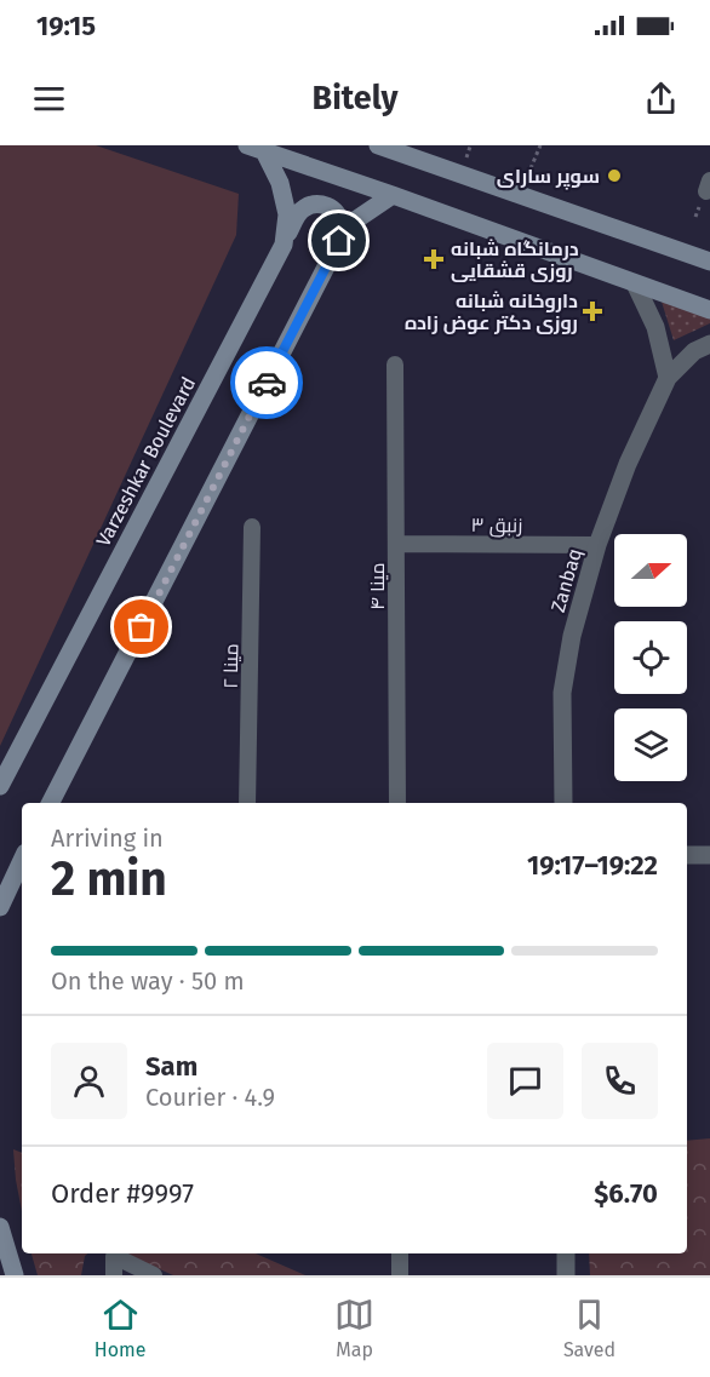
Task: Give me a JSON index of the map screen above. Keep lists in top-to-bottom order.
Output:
{
  "streets": {
    "main road": ["Varzeshkar Boulevard"],
    "street": [
      "زنبق ۳",
      "Zanbaq",
      "مینا ۴",
      "مینا ۲"
    ]
  },
  "crossings": [
    ["زنبق ۳", "Zanbaq"],
    ["زنبق ۳", "مینا ۴"]
  ],
  "places": {
    "other": ["سوپر سارای"],
    "health": ["درمانگاه شبانه روزی قشقایی", "داروخانه شبانه روزی دکتر عوض زاده"]
  },
  "north": "right",
  "page": {
    "status": "19:15",
    "header": "Bitely",
    "heading": ["2 min", "Arriving in", "19:17–19:22"],
    "panel": [
      "Sam",
      "Courier · 4.9",
      "Order #9997",
      "$6.70"
    ],
    "bar": "On the way · 50 m",
    "tabs": ["Home", "Map", "Saved"]
  }
}
